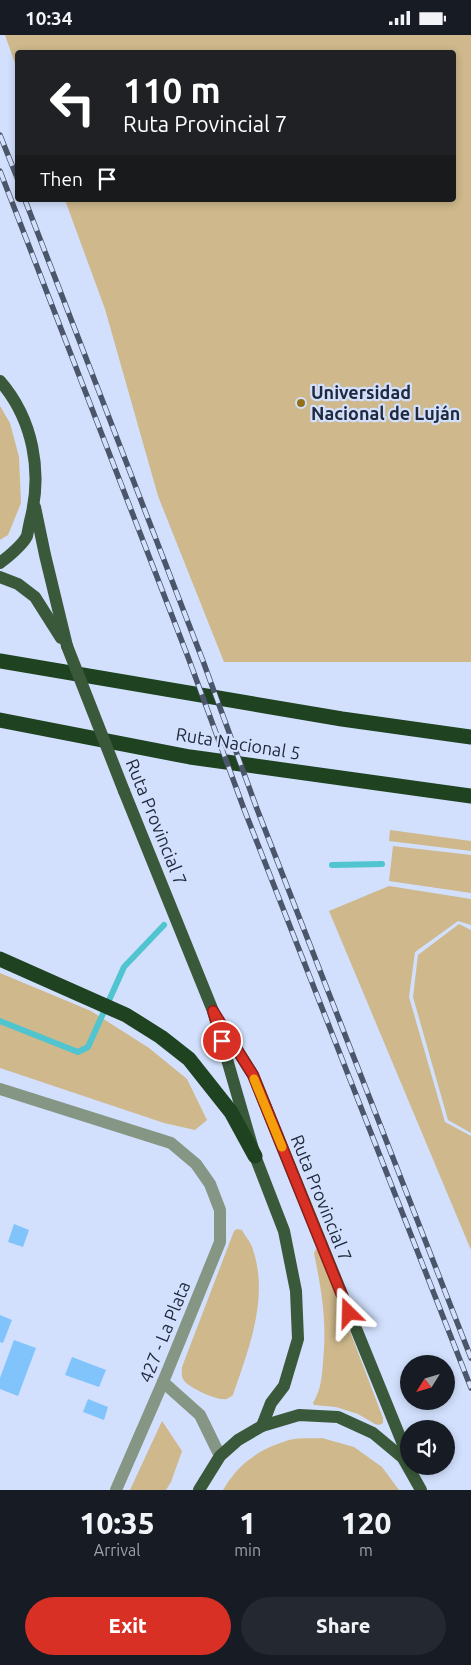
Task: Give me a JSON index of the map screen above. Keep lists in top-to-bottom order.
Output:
{
  "streets": {
    "highway": ["Ruta Nacional 5"],
    "main road": ["Ruta Provincial 7"],
    "street": ["427 - La Plata"]
  },
  "places": ["Universidad Nacional de Luján"],
  "north": "bottom left",
  "page": {
    "status": "10:34",
    "turn": ["110 m", "Ruta Provincial 7"],
    "then": "Then",
    "eta": [
      "10:35",
      "Arrival",
      "1",
      "min",
      "120",
      "m"
    ],
    "buttons": ["Exit", "Share"]
  }
}
